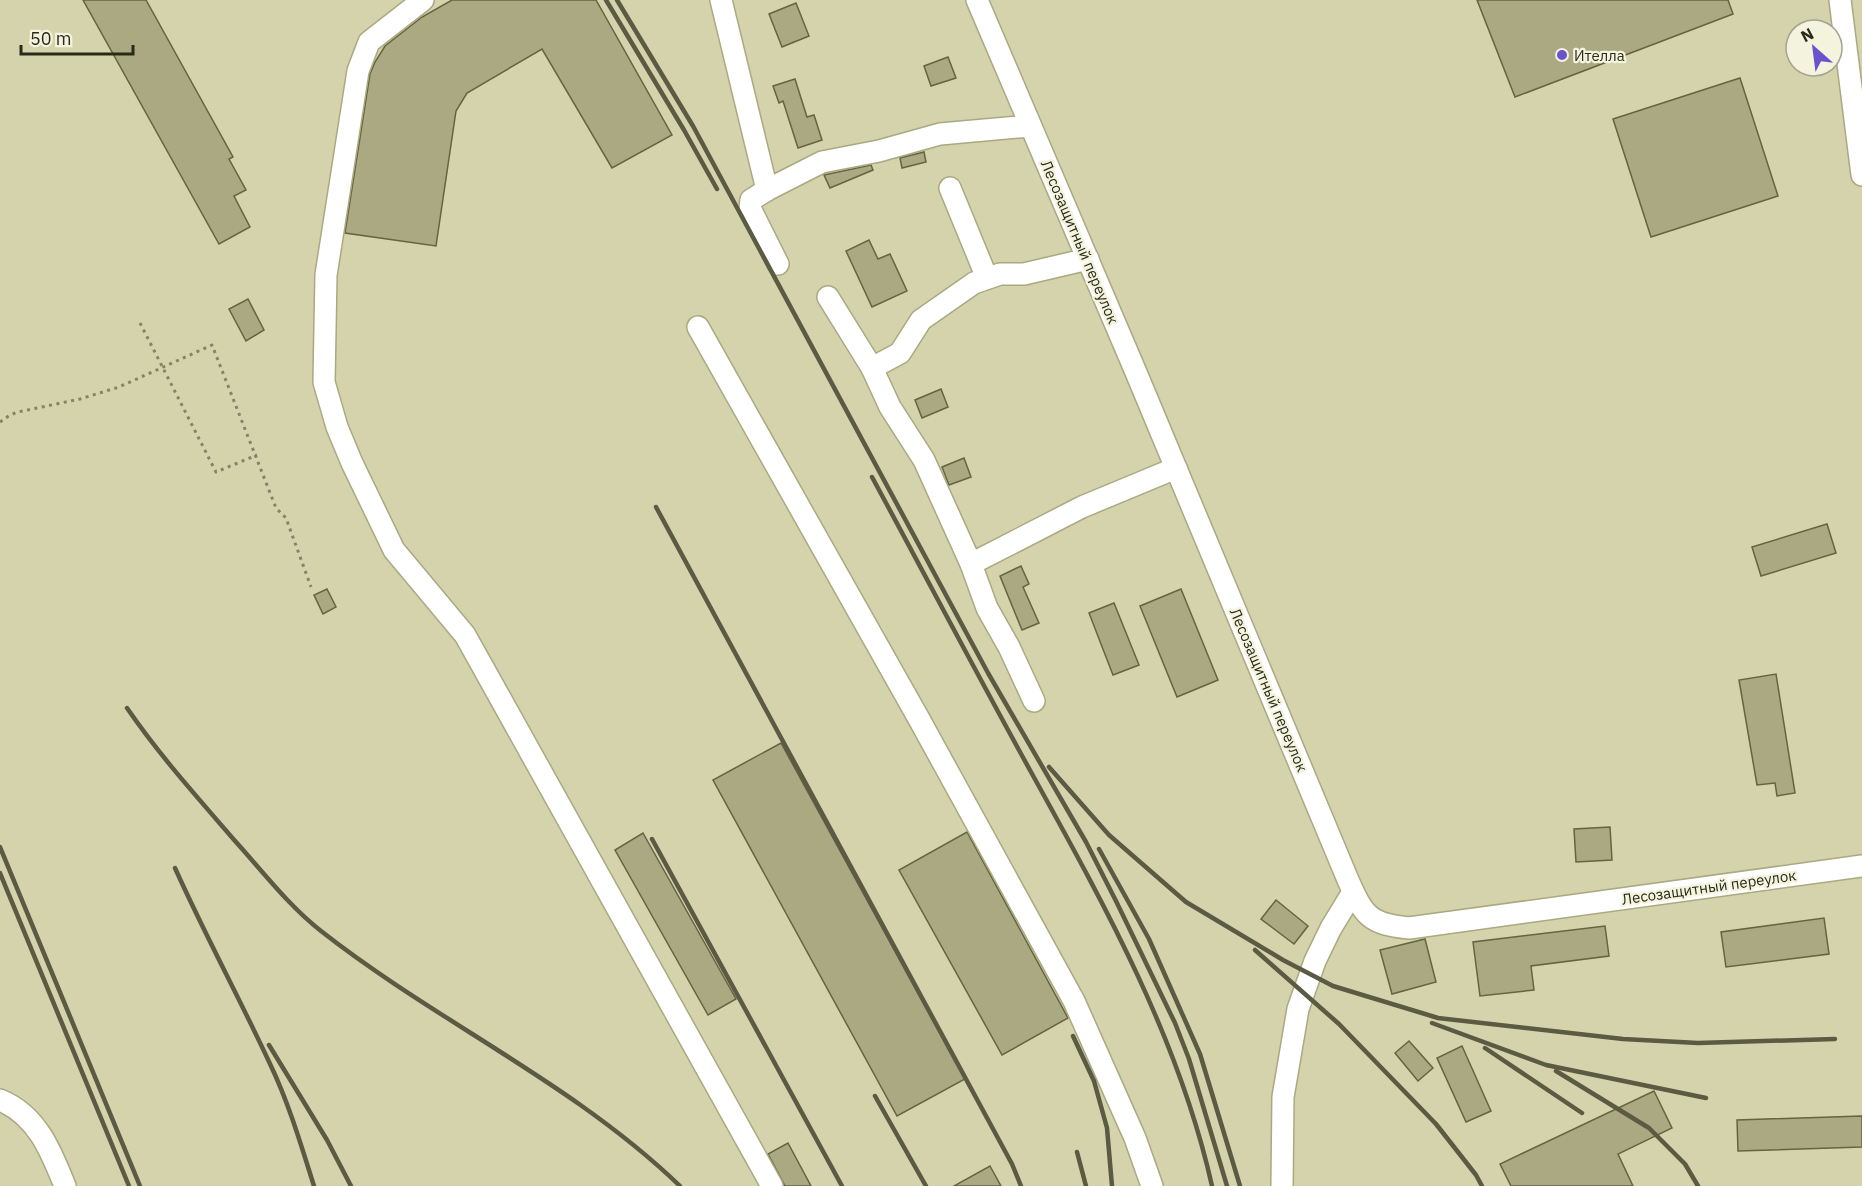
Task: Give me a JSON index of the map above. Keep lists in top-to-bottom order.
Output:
{
  "streets": {
    "street": ["Лесозащитный переулок"]
  },
  "places": ["Ителла"],
  "scale_bar": "50 m",
  "north": "top left"
}
